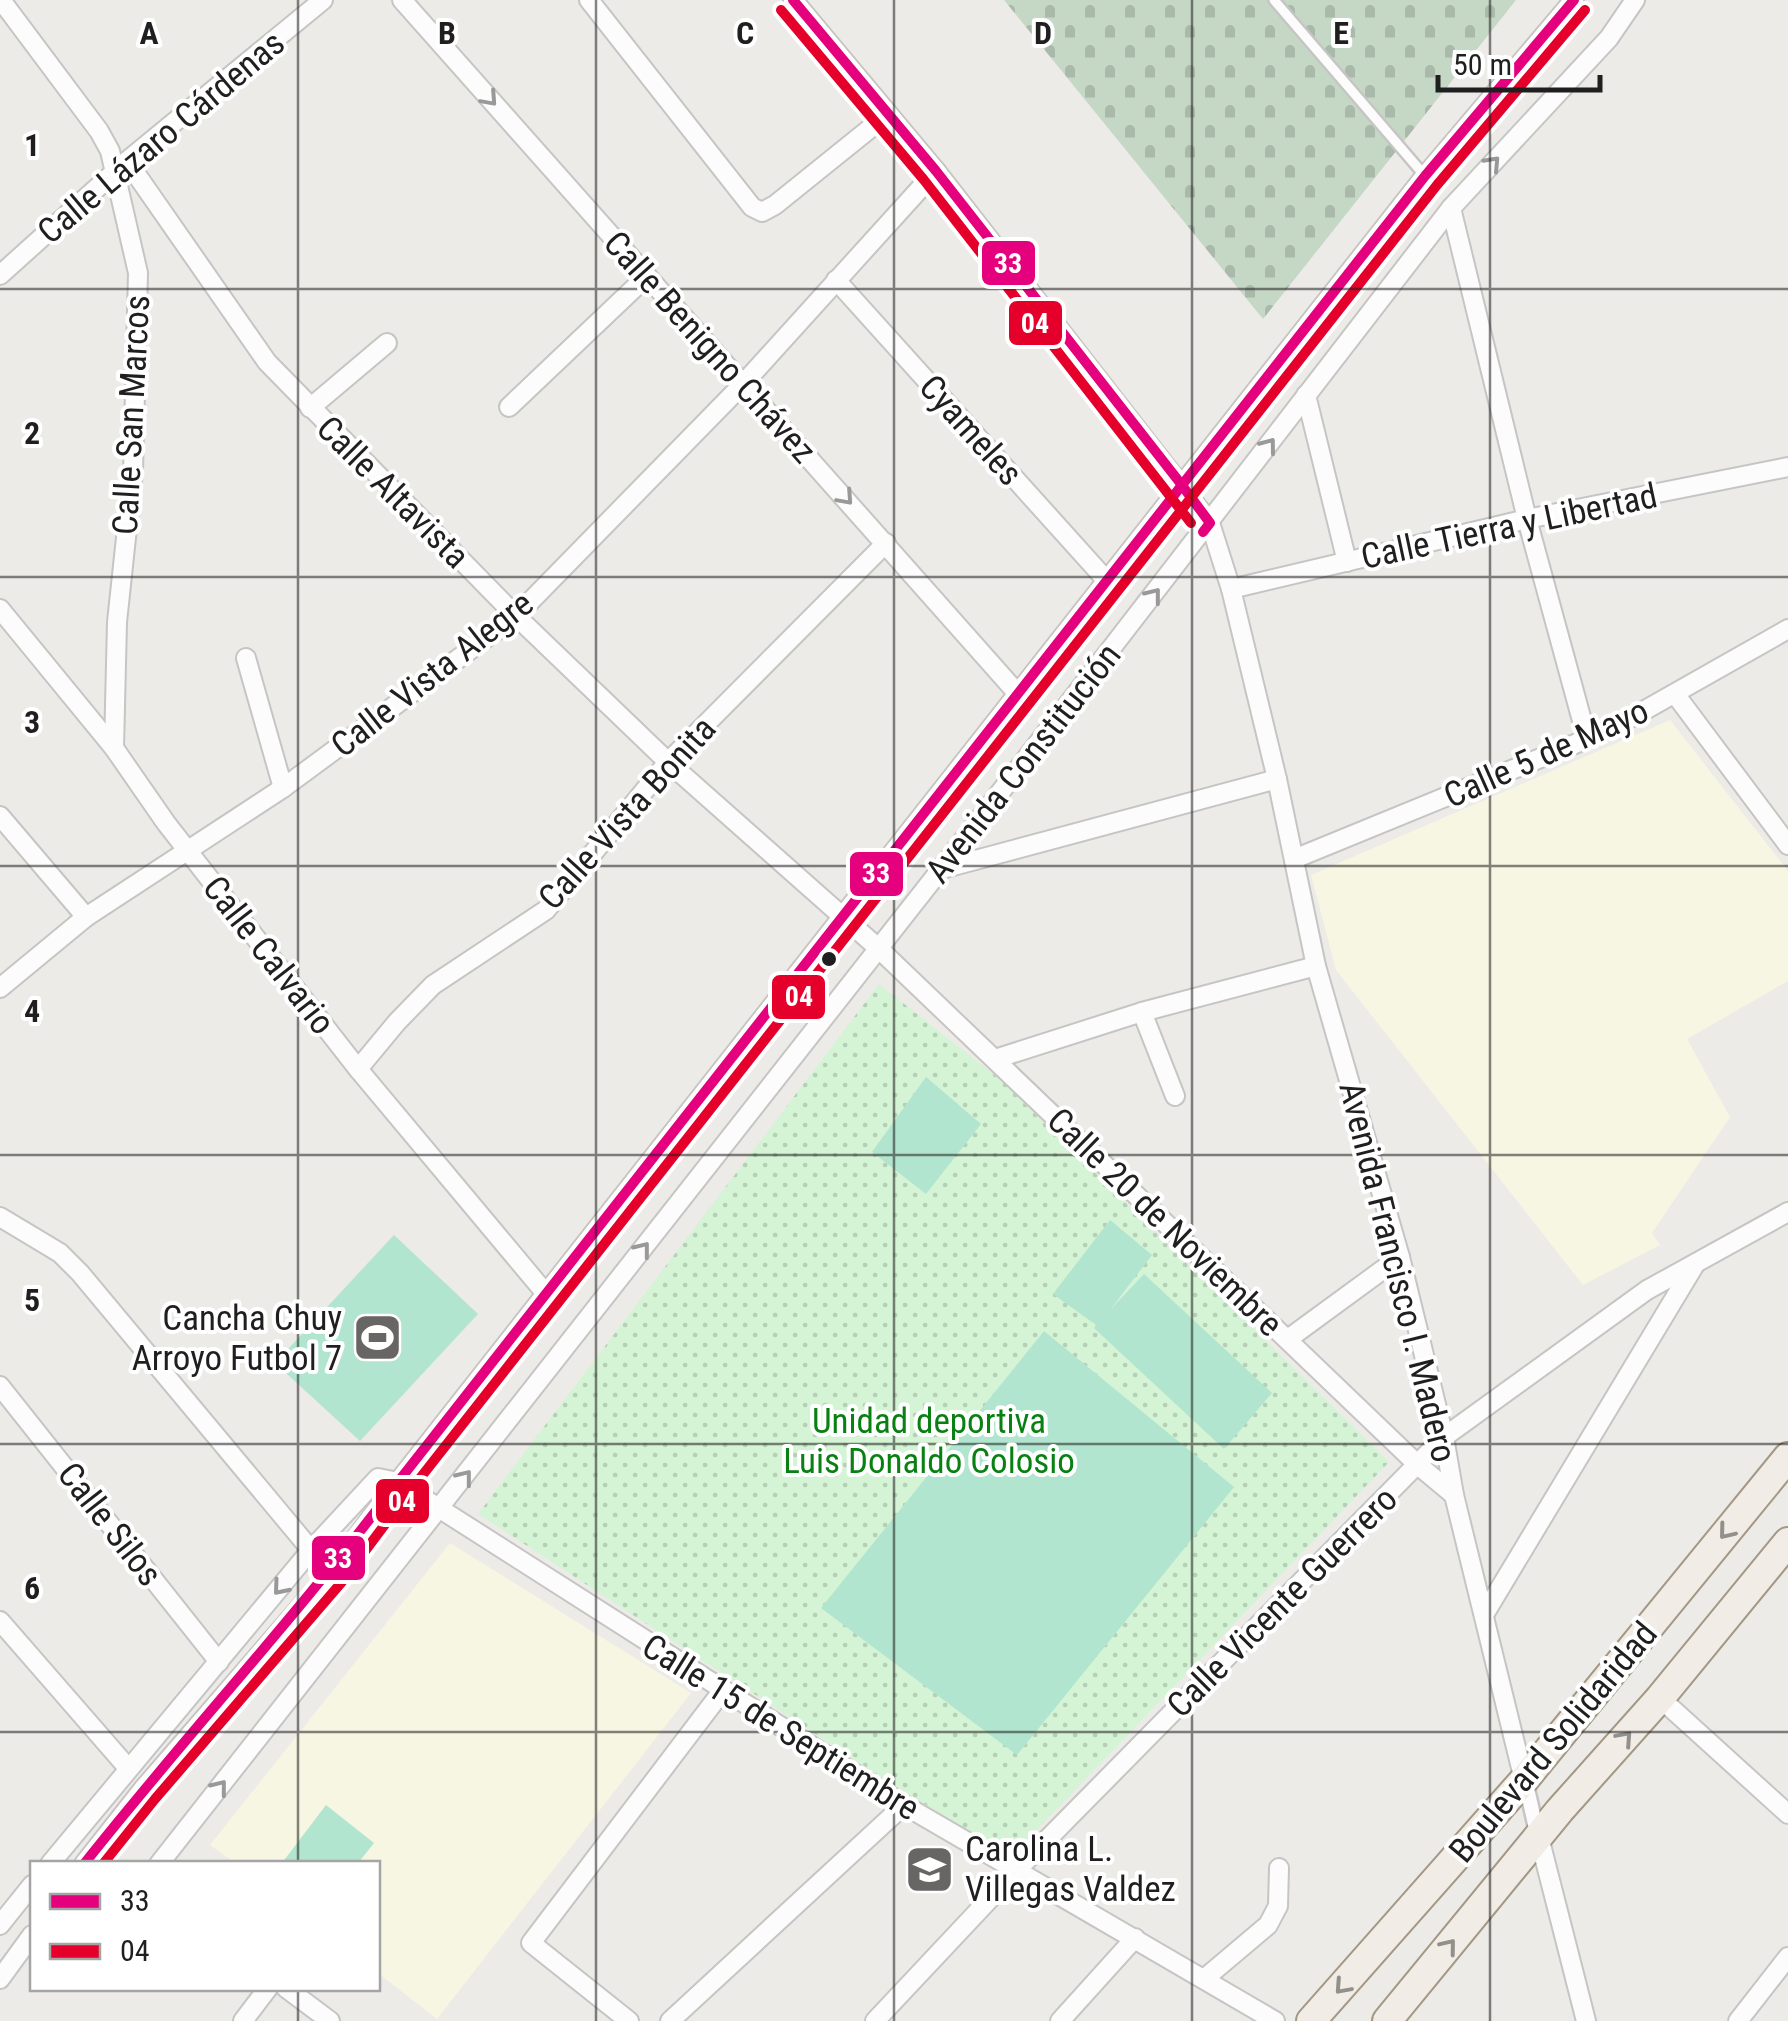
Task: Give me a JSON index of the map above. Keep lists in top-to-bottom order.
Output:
{
  "streets": {
    "main road": ["Boulevard Solidaridad"],
    "street": [
      "Calle Lázaro Cárdenas",
      "Calle Benigno Chávez",
      "Calle San Marcos",
      "Cyameles",
      "Calle Altavista",
      "Calle Tierra y Libertad",
      "Calle Vista Alegre",
      "Calle 5 de Mayo",
      "Avenida Constitución",
      "Calle Vista Bonita",
      "Calle Calvario",
      "Calle 20 de Noviembre",
      "Avenida Francisco I. Madero",
      "Calle Silos",
      "Calle Vicente Guerrero",
      "Calle 15 de Septiembre"
    ]
  },
  "crossings": [
    ["Calle Lázaro Cárdenas", "Calle San Marcos"],
    ["Calle Lázaro Cárdenas", "Calle Altavista"],
    ["Calle Benigno Chávez", "Calle Vista Alegre"],
    ["Calle Benigno Chávez", "Avenida Constitución"],
    ["Calle Benigno Chávez", "Calle Vista Bonita"],
    ["Calle San Marcos", "Calle Altavista"],
    ["Calle San Marcos", "Calle Calvario"],
    ["Cyameles", "Calle Vista Alegre"],
    ["Cyameles", "Avenida Constitución"],
    ["Calle Altavista", "Calle Vista Alegre"],
    ["Calle Altavista", "Avenida Constitución"],
    ["Calle Altavista", "Calle Vista Bonita"],
    ["Calle Altavista", "Calle 20 de Noviembre"],
    ["Calle Tierra y Libertad", "Avenida Francisco I. Madero"],
    ["Calle Vista Alegre", "Calle Calvario"],
    ["Calle Vista Alegre", "Avenida Francisco I. Madero"],
    ["Calle 5 de Mayo", "Avenida Francisco I. Madero"],
    ["Avenida Constitución", "Calle Calvario"],
    ["Avenida Constitución", "Calle 20 de Noviembre"],
    ["Avenida Constitución", "Avenida Francisco I. Madero"],
    ["Avenida Constitución", "Calle 15 de Septiembre"],
    ["Calle Vista Bonita", "Calle Calvario"],
    ["Calle 20 de Noviembre", "Avenida Francisco I. Madero"],
    ["Calle 20 de Noviembre", "Calle Vicente Guerrero"],
    ["Avenida Francisco I. Madero", "Calle Vicente Guerrero"],
    ["Avenida Francisco I. Madero", "Boulevard Solidaridad"],
    ["Calle Vicente Guerrero", "Calle 15 de Septiembre"]
  ],
  "one_way": ["Calle Benigno Chávez"],
  "parks": ["Unidad deportiva Luis Donaldo Colosio"],
  "places": {
    "sports": ["Cancha Chuy Arroyo Futbol 7"],
    "school or university": ["Carolina L. Villegas Valdez"]
  },
  "lines": ["transit line 33", "transit line 04"],
  "legend": ["33", "04"],
  "scale_bar": "50 m",
  "grid": {
    "columns": [
      "A",
      "B",
      "C",
      "D",
      "E"
    ],
    "rows": [
      "1",
      "2",
      "3",
      "4",
      "5",
      "6"
    ]
  }
}
